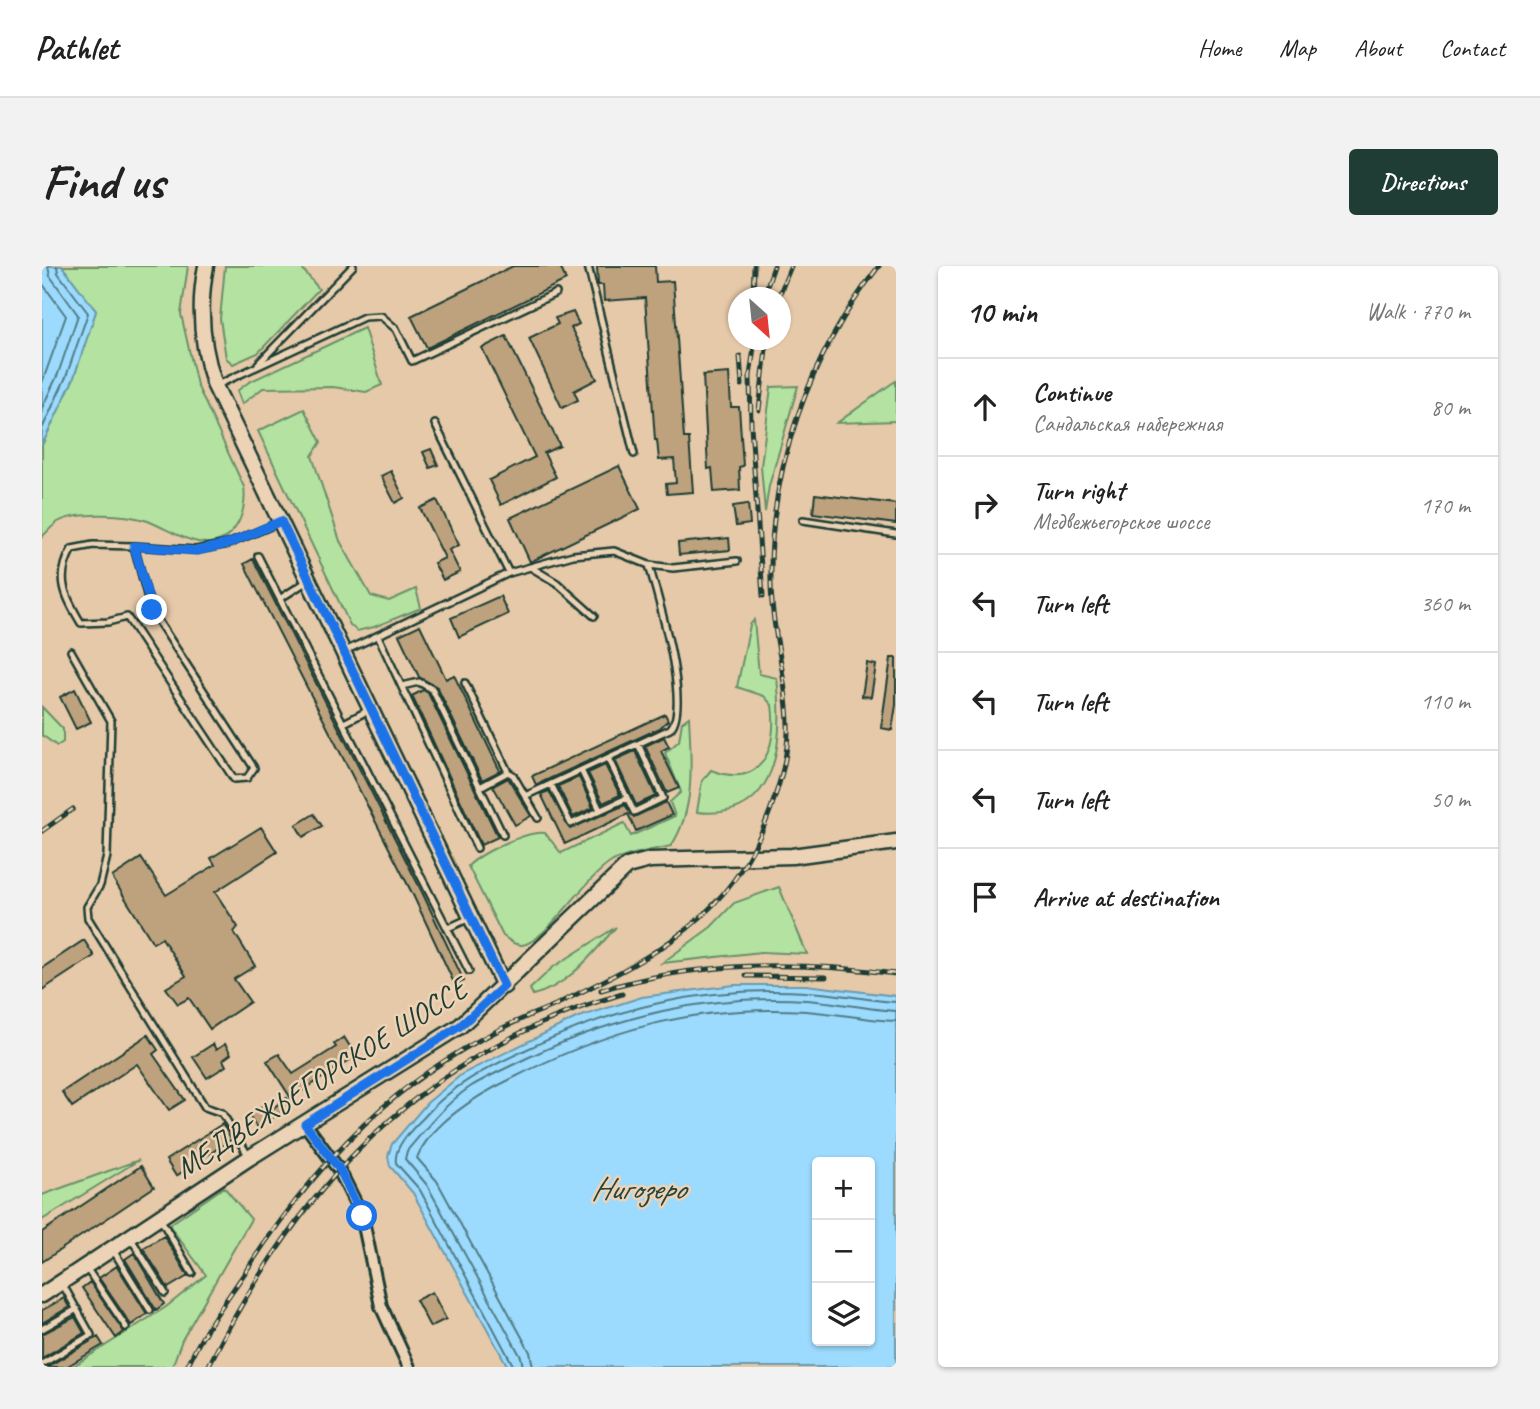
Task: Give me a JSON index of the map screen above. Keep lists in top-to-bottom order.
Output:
{
  "streets": {
    "street": ["МЕДВЕЖЬЕГОРСКОЕ ШОССЕ"]
  },
  "water": ["Нигозеро"],
  "north": "bottom right",
  "page": {
    "header": "Pathlet",
    "nav": [
      "Home",
      "Map",
      "About",
      "Contact"
    ],
    "buttons": "Directions",
    "title": "Find us",
    "heading": ["10 min", "Walk · 770 m"],
    "list": [
      ["Continue", "Сандальская набережная", "80 m"],
      ["Turn right", "Медвежьегорское шоссе", "170 m"],
      ["Turn left", "360 m"],
      ["Turn left", "110 m"],
      ["Turn left", "50 m"],
      "Arrive at destination"
    ],
    "map_buttons": ["+", "−"]
  }
}
